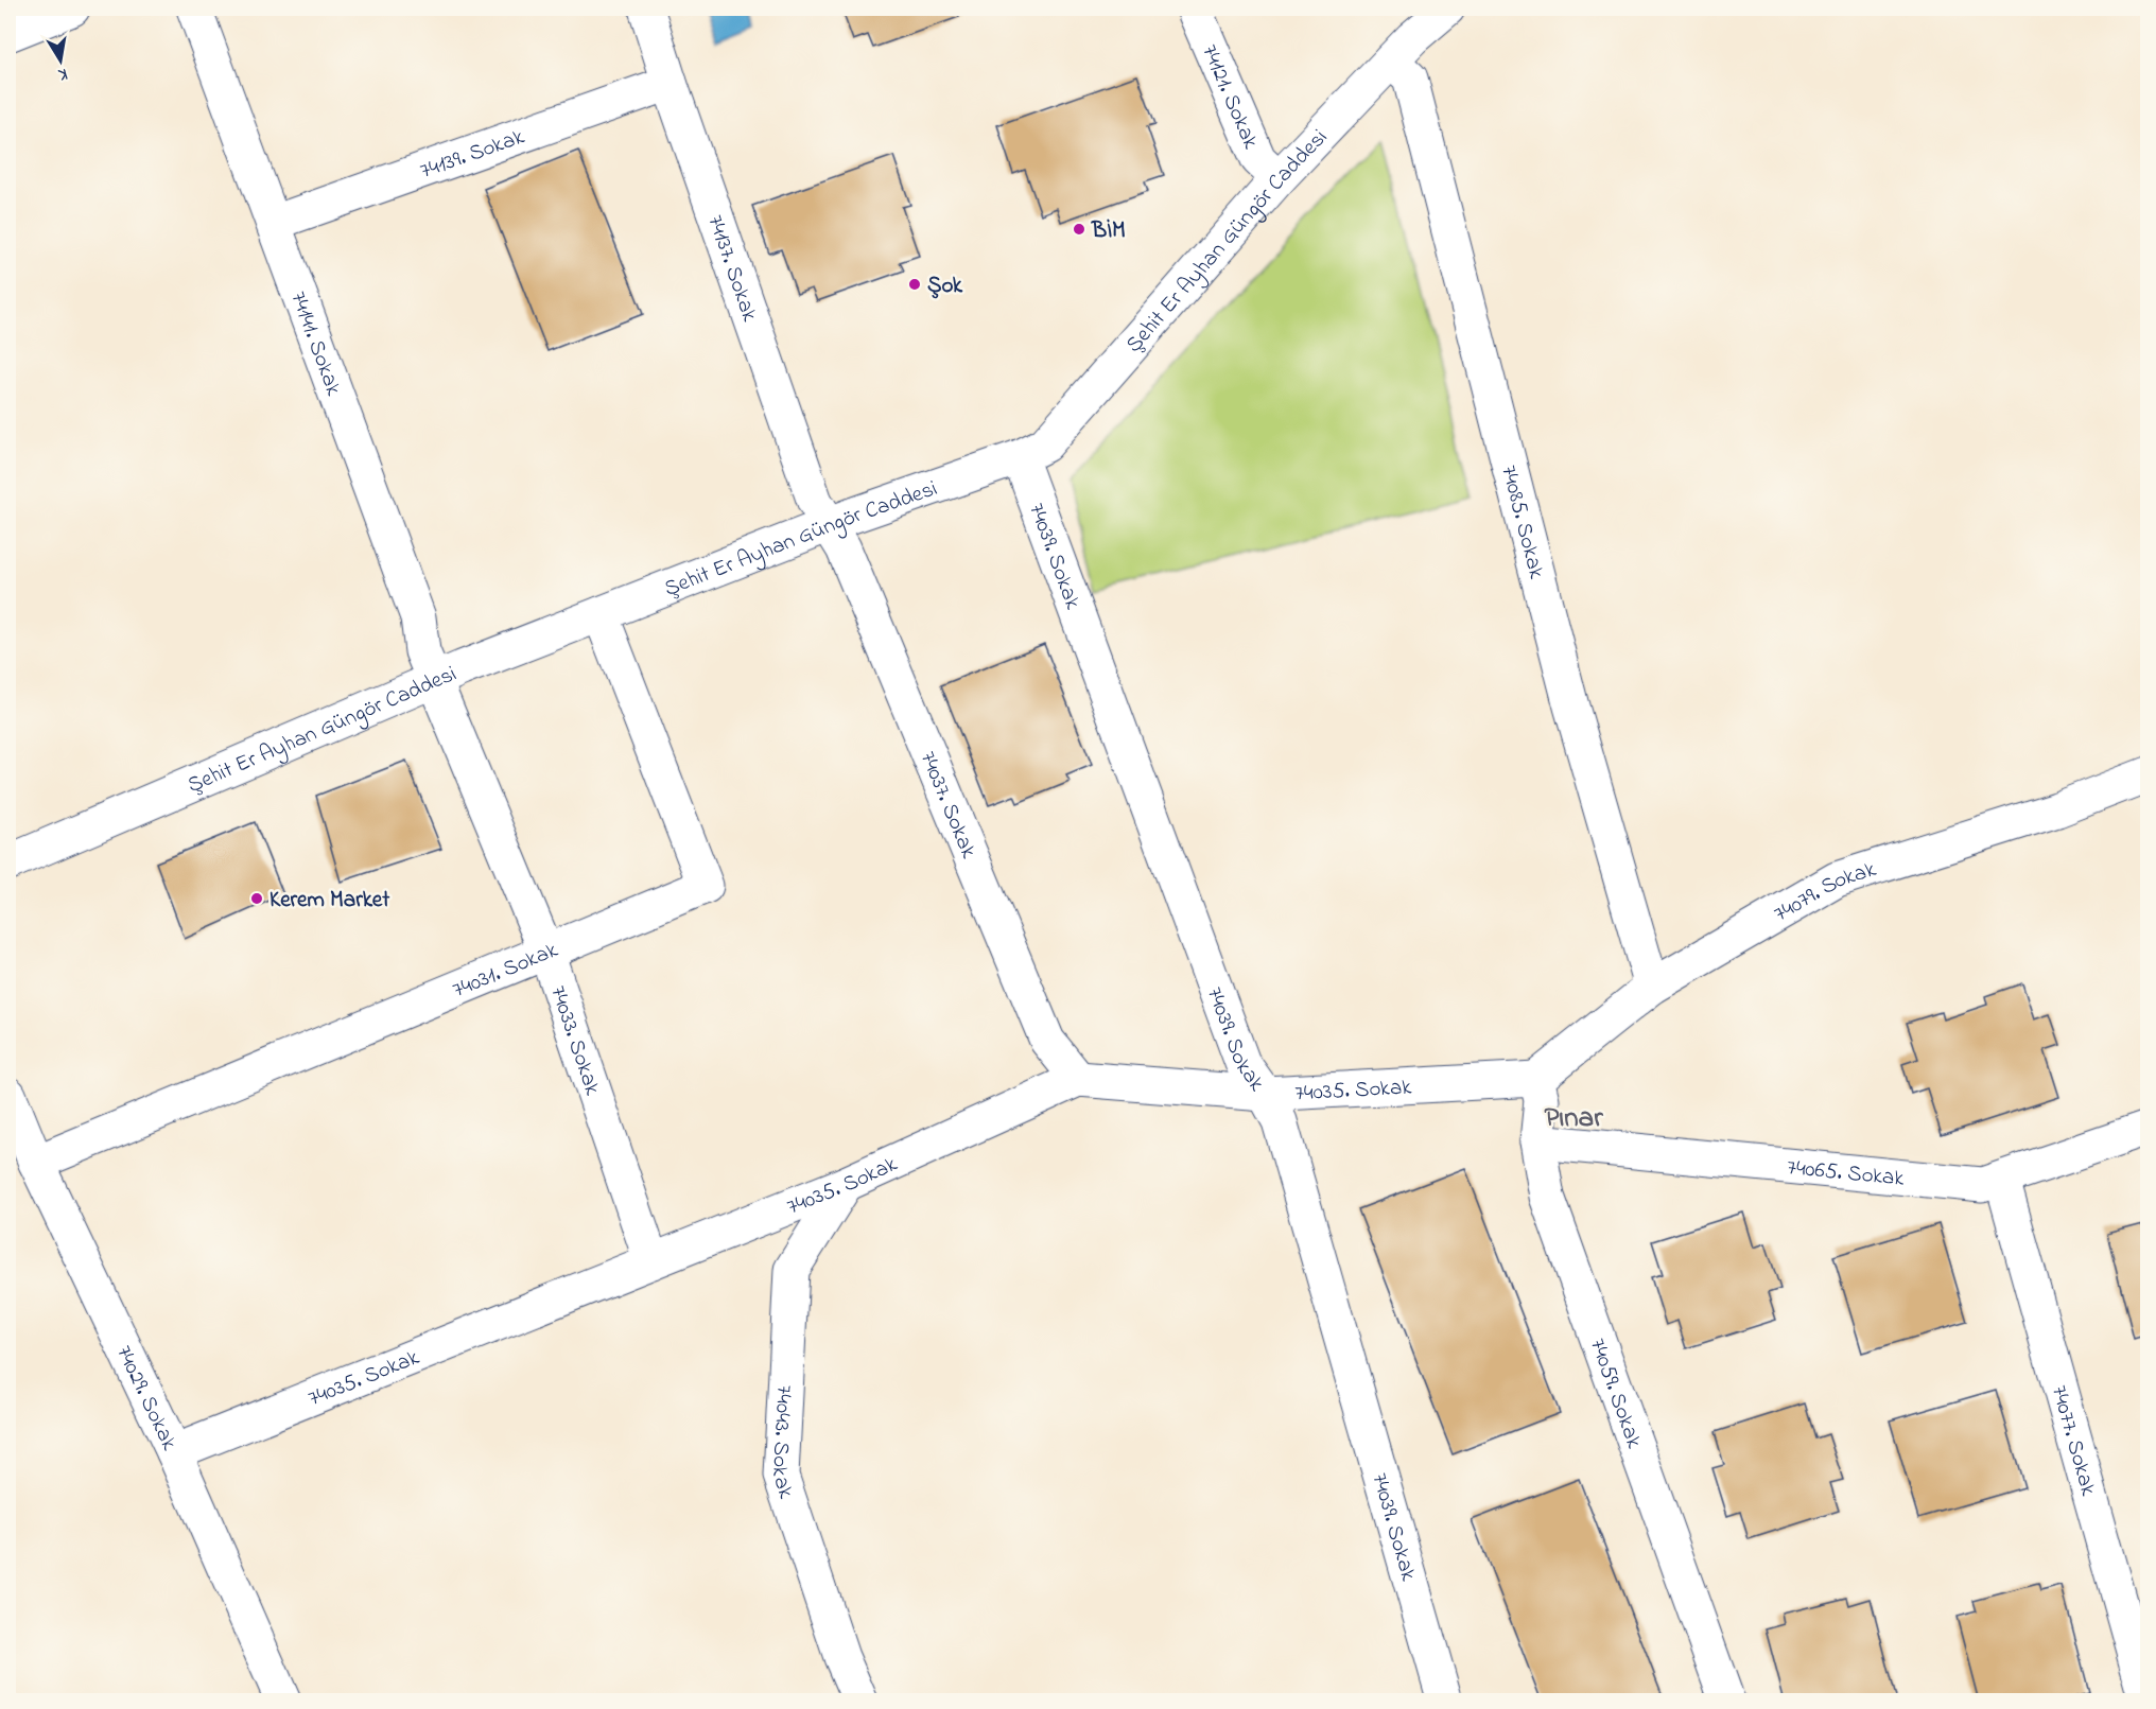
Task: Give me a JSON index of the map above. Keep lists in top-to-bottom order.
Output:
{
  "streets": {
    "street": [
      "74121. Sokak",
      "74139. Sokak",
      "Şehit Er Ayhan Güngör Caddesi",
      "74137. Sokak",
      "74141. Sokak",
      "74085. Sokak",
      "74039. Sokak",
      "74037. Sokak",
      "74079. Sokak",
      "74031. Sokak",
      "74033. Sokak",
      "74035. Sokak",
      "74065. Sokak",
      "74059. Sokak",
      "74029. Sokak",
      "74043. Sokak",
      "74077. Sokak"
    ]
  },
  "crossings": [
    ["74121. Sokak", "Şehit Er Ayhan Güngör Caddesi"],
    ["74139. Sokak", "74137. Sokak"],
    ["74139. Sokak", "74141. Sokak"],
    ["Şehit Er Ayhan Güngör Caddesi", "74137. Sokak"],
    ["Şehit Er Ayhan Güngör Caddesi", "74141. Sokak"],
    ["Şehit Er Ayhan Güngör Caddesi", "74085. Sokak"],
    ["Şehit Er Ayhan Güngör Caddesi", "74039. Sokak"],
    ["Şehit Er Ayhan Güngör Caddesi", "74037. Sokak"],
    ["Şehit Er Ayhan Güngör Caddesi", "74031. Sokak"],
    ["Şehit Er Ayhan Güngör Caddesi", "74033. Sokak"],
    ["74137. Sokak", "74037. Sokak"],
    ["74141. Sokak", "74033. Sokak"],
    ["74085. Sokak", "74079. Sokak"],
    ["74039. Sokak", "74035. Sokak"],
    ["74037. Sokak", "74035. Sokak"],
    ["74079. Sokak", "74035. Sokak"],
    ["74079. Sokak", "74059. Sokak"],
    ["74031. Sokak", "74033. Sokak"],
    ["74031. Sokak", "74029. Sokak"],
    ["74033. Sokak", "74035. Sokak"],
    ["74035. Sokak", "74059. Sokak"],
    ["74035. Sokak", "74029. Sokak"],
    ["74035. Sokak", "74043. Sokak"],
    ["74065. Sokak", "74059. Sokak"],
    ["74065. Sokak", "74077. Sokak"]
  ],
  "districts": ["Pınar"],
  "places": ["BİM", "Şok", "Kerem Market"],
  "north": "bottom"
}
